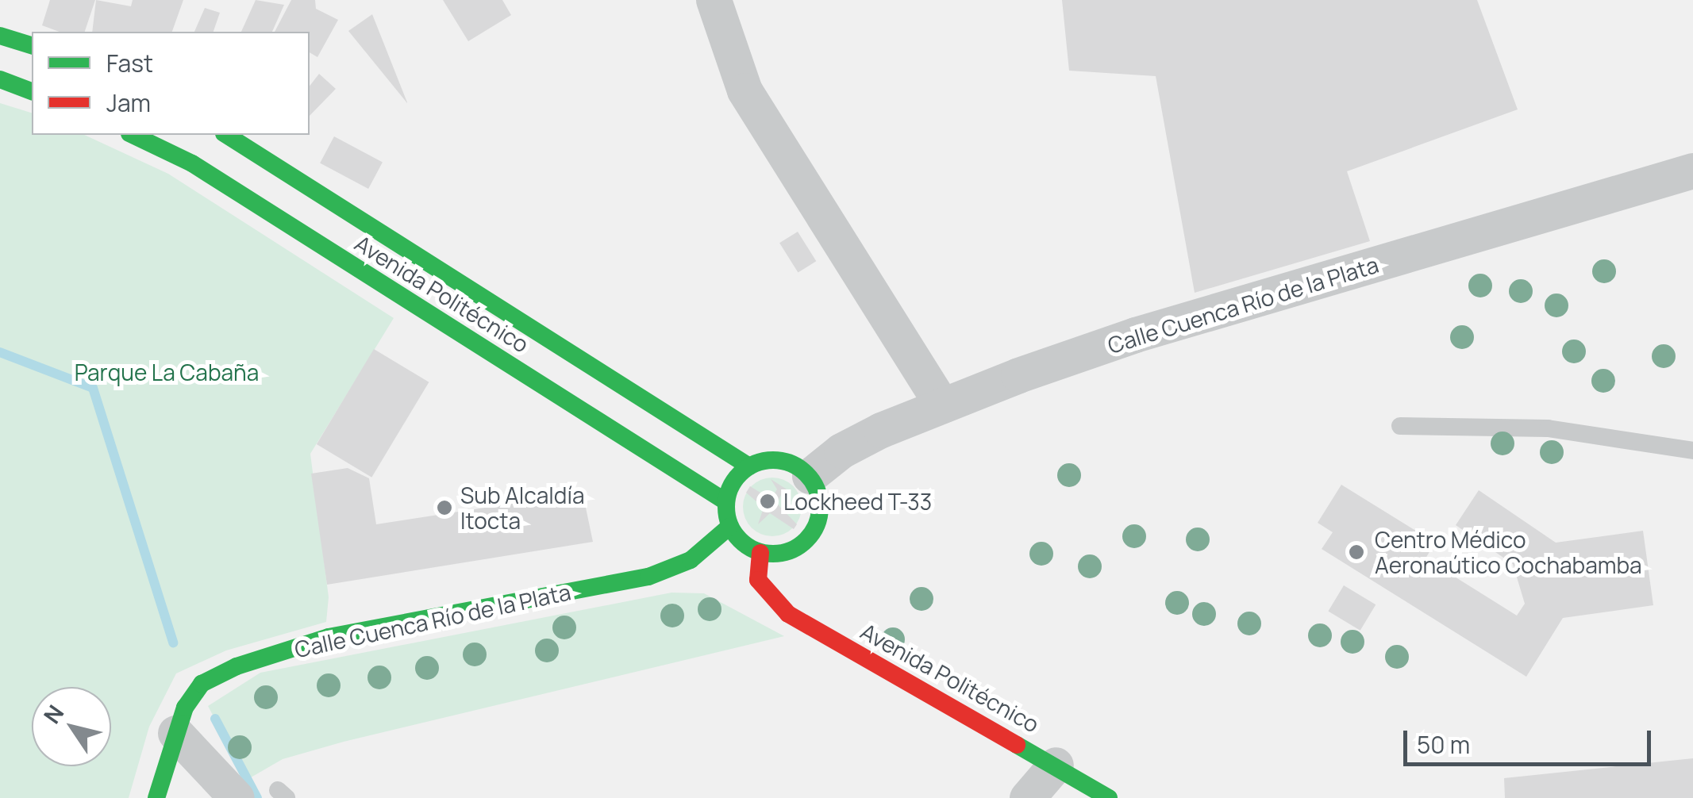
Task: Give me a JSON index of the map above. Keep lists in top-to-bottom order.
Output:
{
  "streets": {
    "main road": ["Avenida Politécnico", "Calle Cuenca Río de la Plata"]
  },
  "crossings": [
    ["Avenida Politécnico", "Calle Cuenca Río de la Plata"]
  ],
  "parks": ["Parque La Cabaña"],
  "places": ["Lockheed T-33", "Sub Alcaldía Itocta", "Centro Médico Aeronaútico Cochabamba"],
  "legend": ["Fast", "Jam"],
  "scale_bar": "50 m",
  "north": "top left"
}
